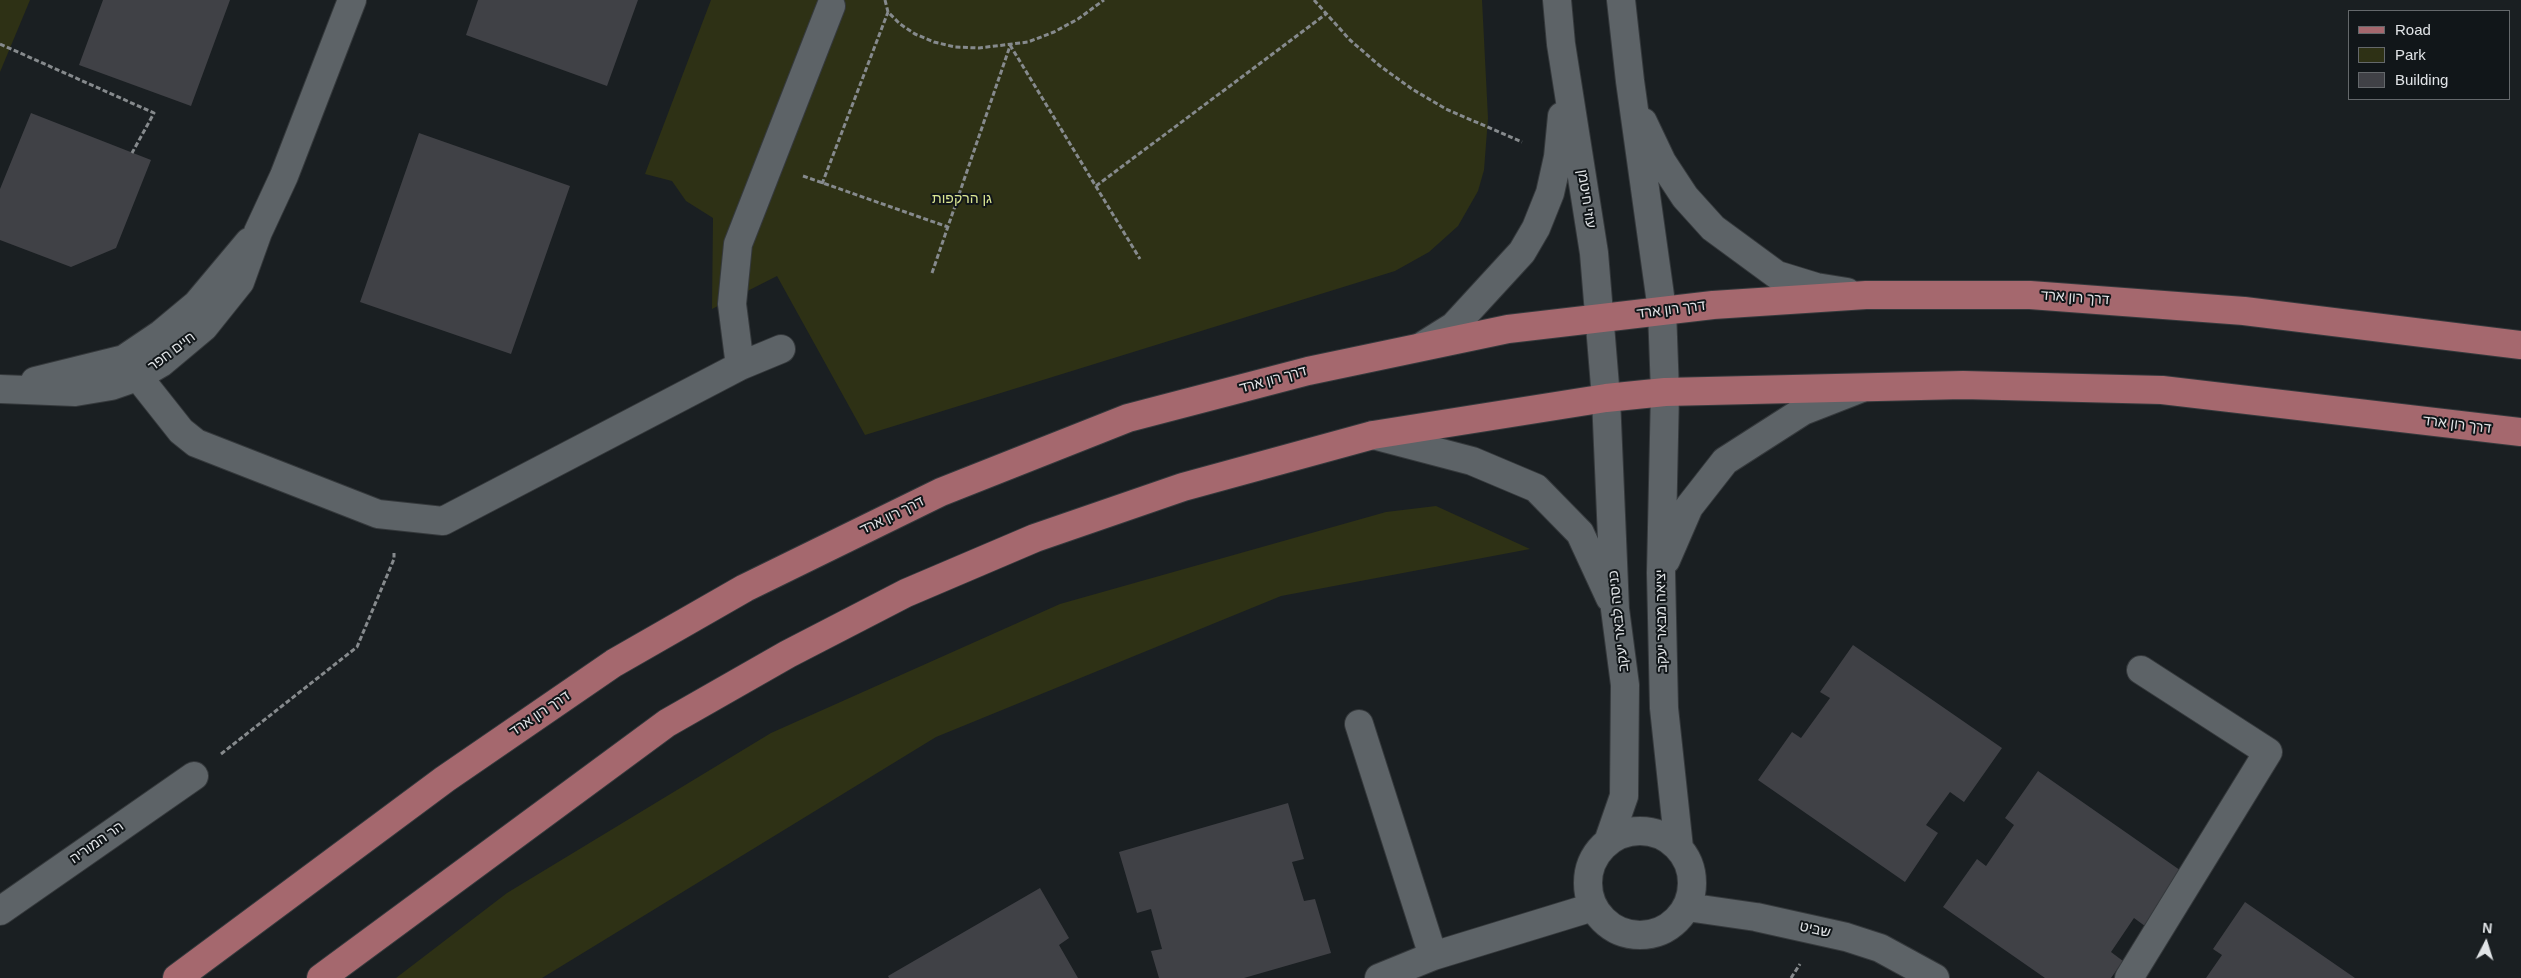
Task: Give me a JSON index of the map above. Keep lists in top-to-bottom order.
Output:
{
  "streets": {
    "main road": ["דרך רון ארד"],
    "street": [
      "עוזי חיטמן",
      "חיים חפר",
      "כניסה לבאר יעקב",
      "יציאה מבאר יעקב",
      "הר המוריה",
      "שביט"
    ]
  },
  "crossings": [
    ["עוזי חיטמן", "דרך רון ארד"],
    ["עוזי חיטמן", "כניסה לבאר יעקב"],
    ["דרך רון ארד", "כניסה לבאר יעקב"],
    ["דרך רון ארד", "יציאה מבאר יעקב"],
    ["כניסה לבאר יעקב", "יציאה מבאר יעקב"],
    ["כניסה לבאר יעקב", "שביט"],
    ["יציאה מבאר יעקב", "שביט"]
  ],
  "parks": ["גן הרקפות"],
  "legend": ["Road", "Park", "Building"],
  "north": "top"
}
